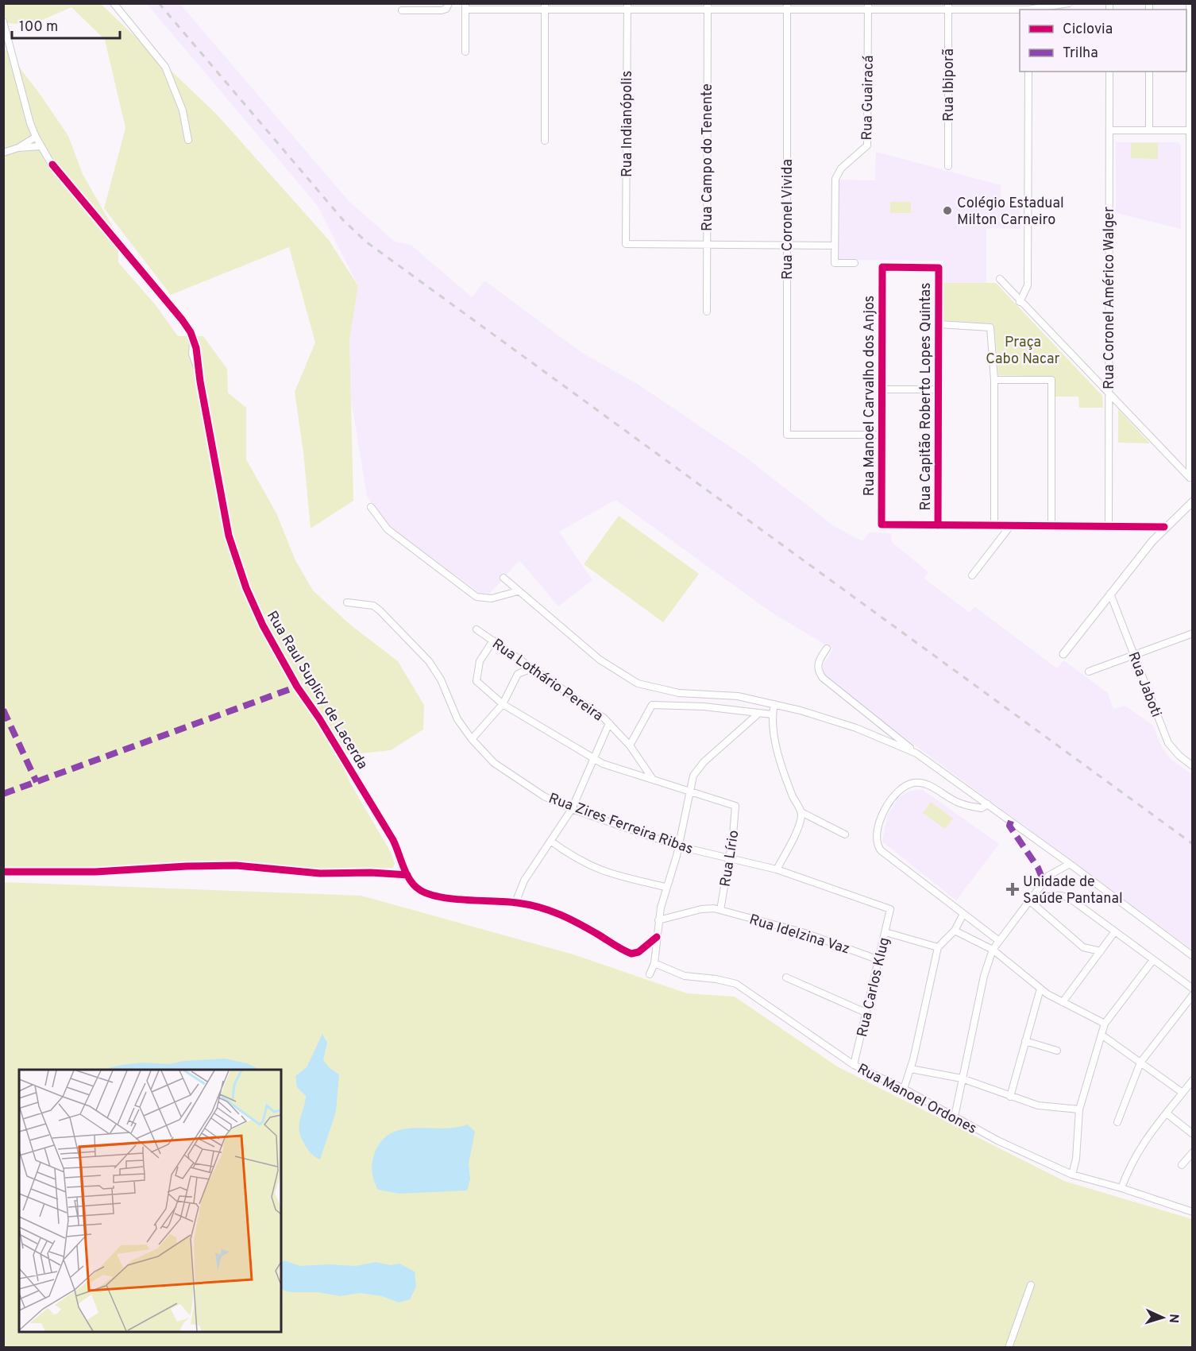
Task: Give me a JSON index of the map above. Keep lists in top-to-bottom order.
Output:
{
  "streets": {
    "street": [
      "Rua Ibiporã",
      "Rua Guairacá",
      "Rua Indianópolis",
      "Rua Campo do Tenente",
      "Rua Coronel Vivida",
      "Rua Coronel Américo Walger",
      "Rua Manoel Carvalho dos Anjos",
      "Rua Capitão Roberto Lopes Quintas",
      "Rua Lothário Pereira",
      "Rua Jaboti",
      "Rua Raul Suplicy de Lacerda",
      "Rua Zires Ferreira Ribas",
      "Rua Lírio",
      "Rua Idelzina Vaz",
      "Rua Carlos Klug",
      "Rua Manoel Ordones"
    ]
  },
  "crossings": [
    ["Rua Indianópolis", "Rua Campo do Tenente"],
    ["Rua Coronel Vivida", "Rua Manoel Carvalho dos Anjos"],
    ["Rua Manoel Carvalho dos Anjos", "Rua Capitão Roberto Lopes Quintas"],
    ["Rua Zires Ferreira Ribas", "Rua Lírio"],
    ["Rua Zires Ferreira Ribas", "Rua Carlos Klug"],
    ["Rua Lírio", "Rua Idelzina Vaz"],
    ["Rua Idelzina Vaz", "Rua Carlos Klug"],
    ["Rua Carlos Klug", "Rua Manoel Ordones"]
  ],
  "parks": ["Praça Cabo Nacar"],
  "places": {
    "other": ["Colégio Estadual Milton Carneiro"],
    "health": ["Unidade de Saúde Pantanal"]
  },
  "legend": ["Ciclovia", "Trilha"],
  "scale_bar": "100 m",
  "north": "right"
}
